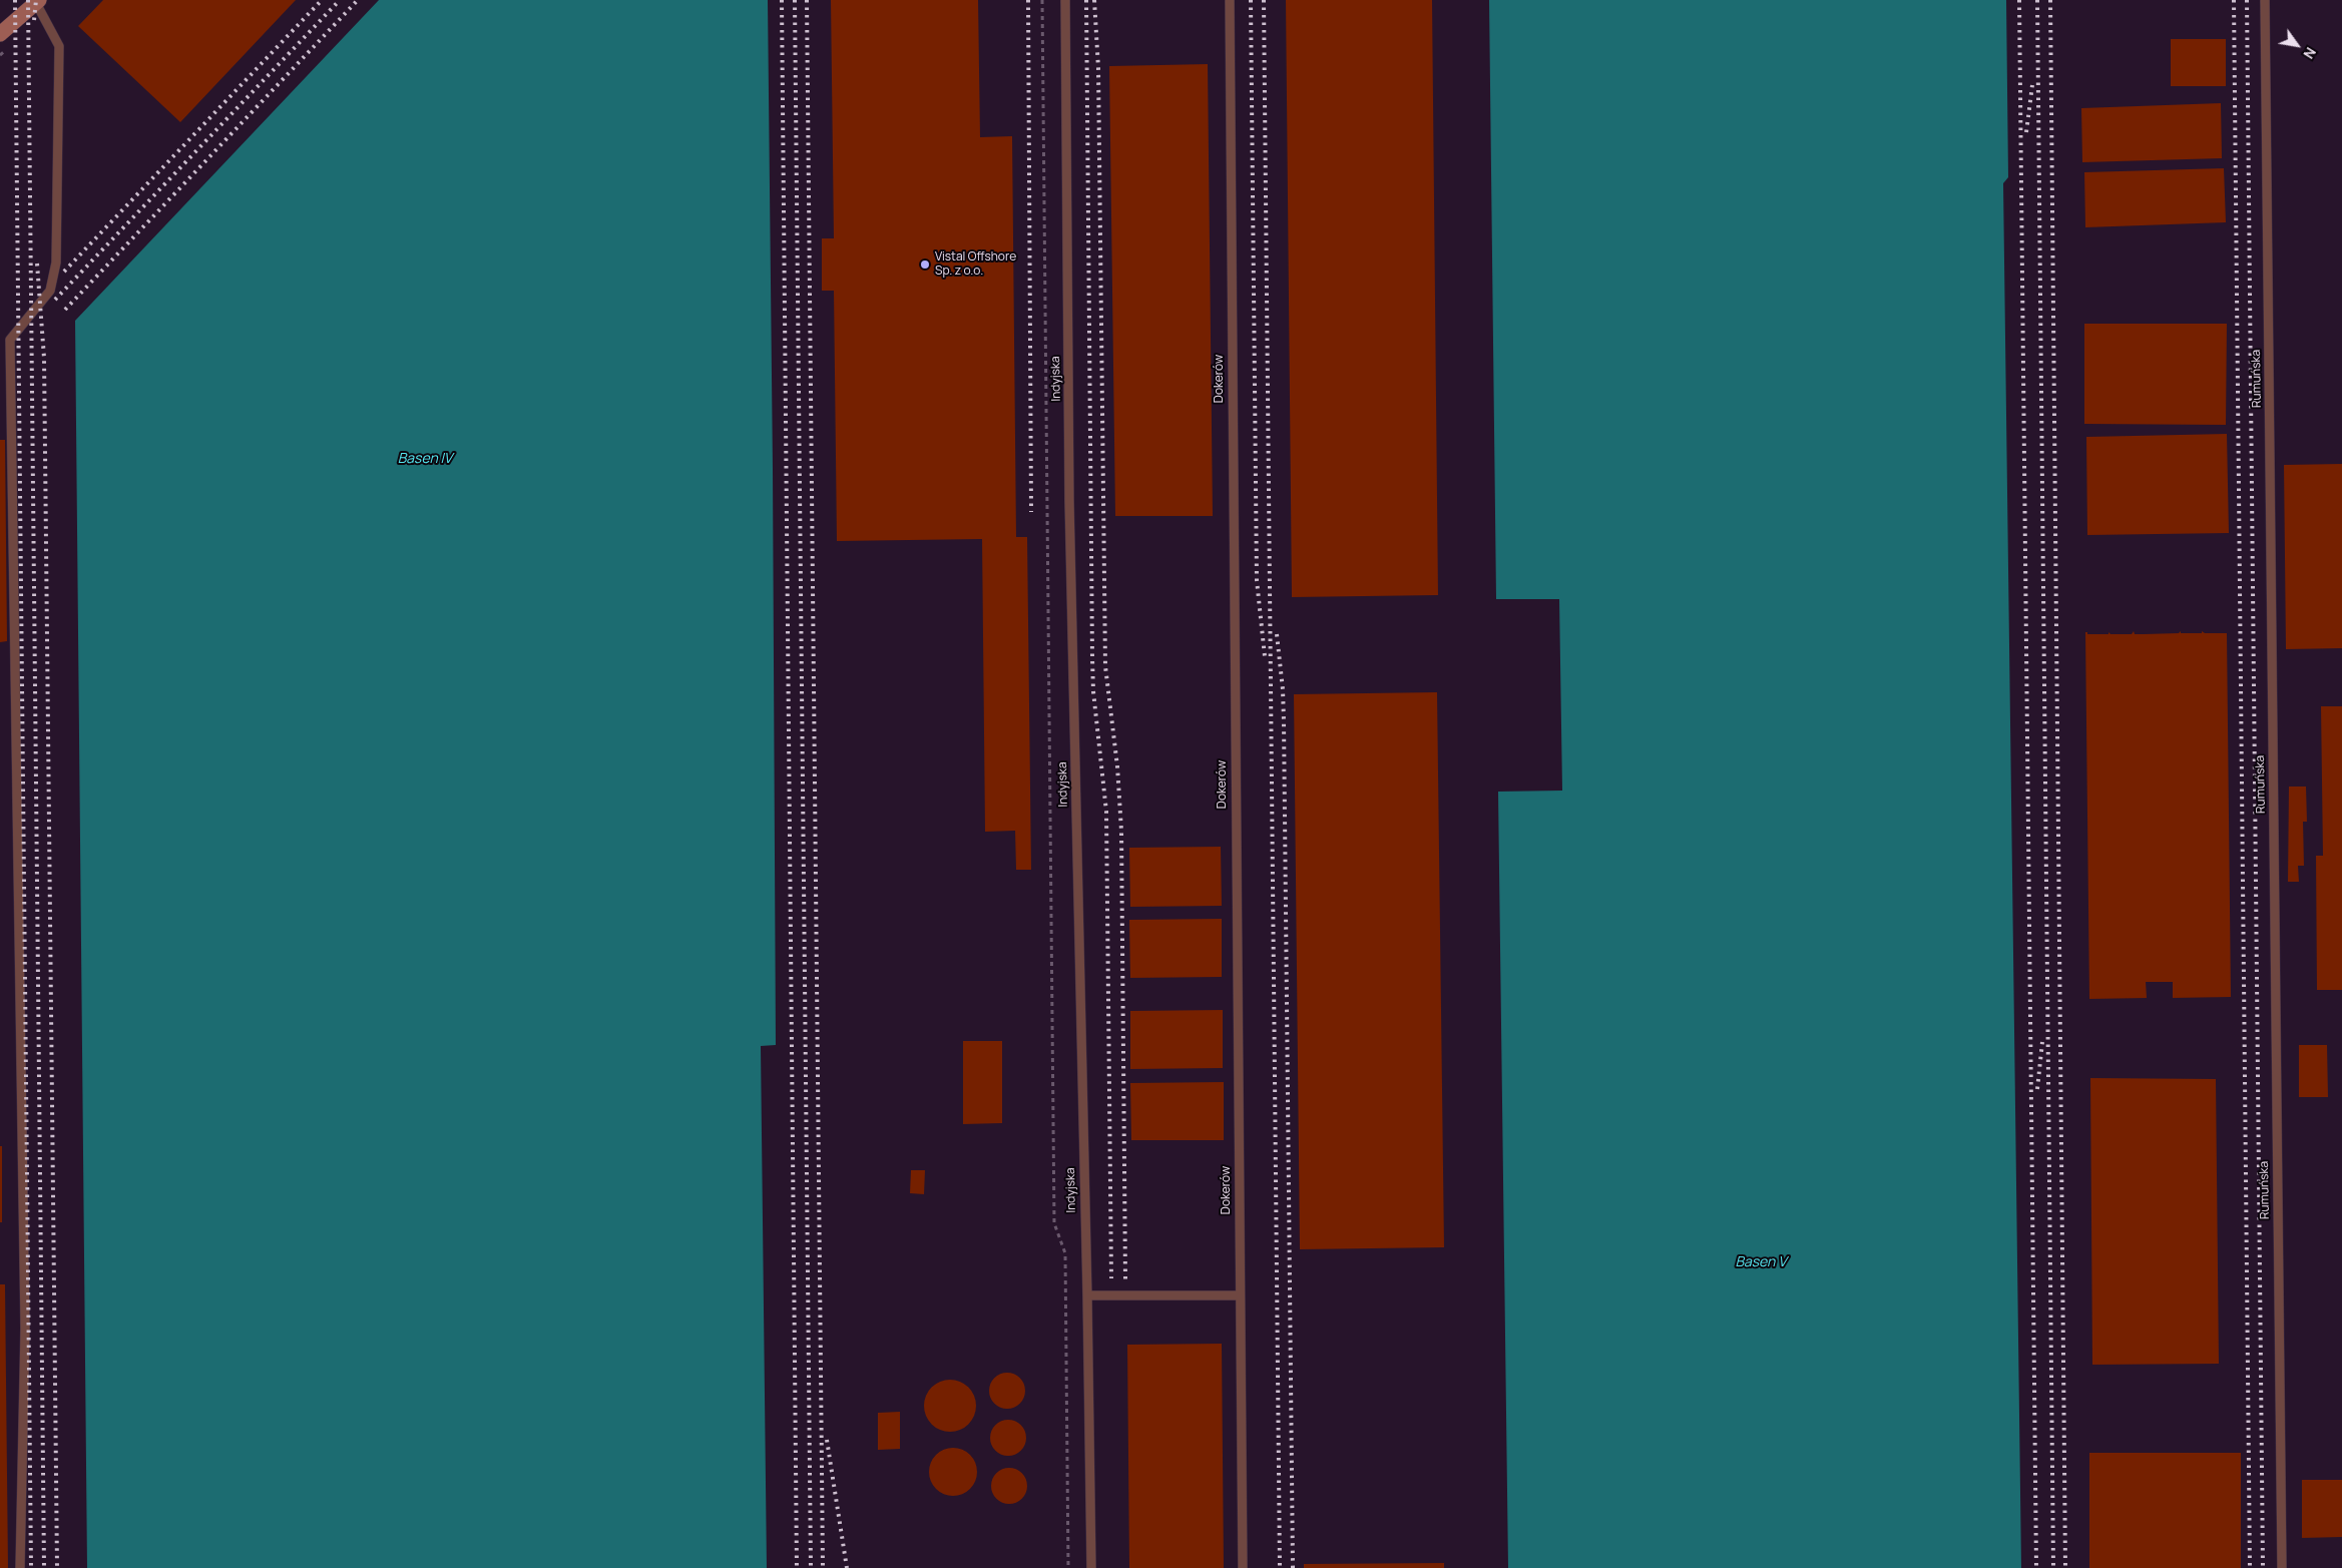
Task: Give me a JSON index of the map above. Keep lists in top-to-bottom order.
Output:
{
  "streets": {
    "lane": ["Indyjska", "Dokerów", "Rumuńska"]
  },
  "water": ["Basen IV", "Basen V"],
  "places": ["Vistal Offshore Sp. z o.o."],
  "north": "bottom right"
}
